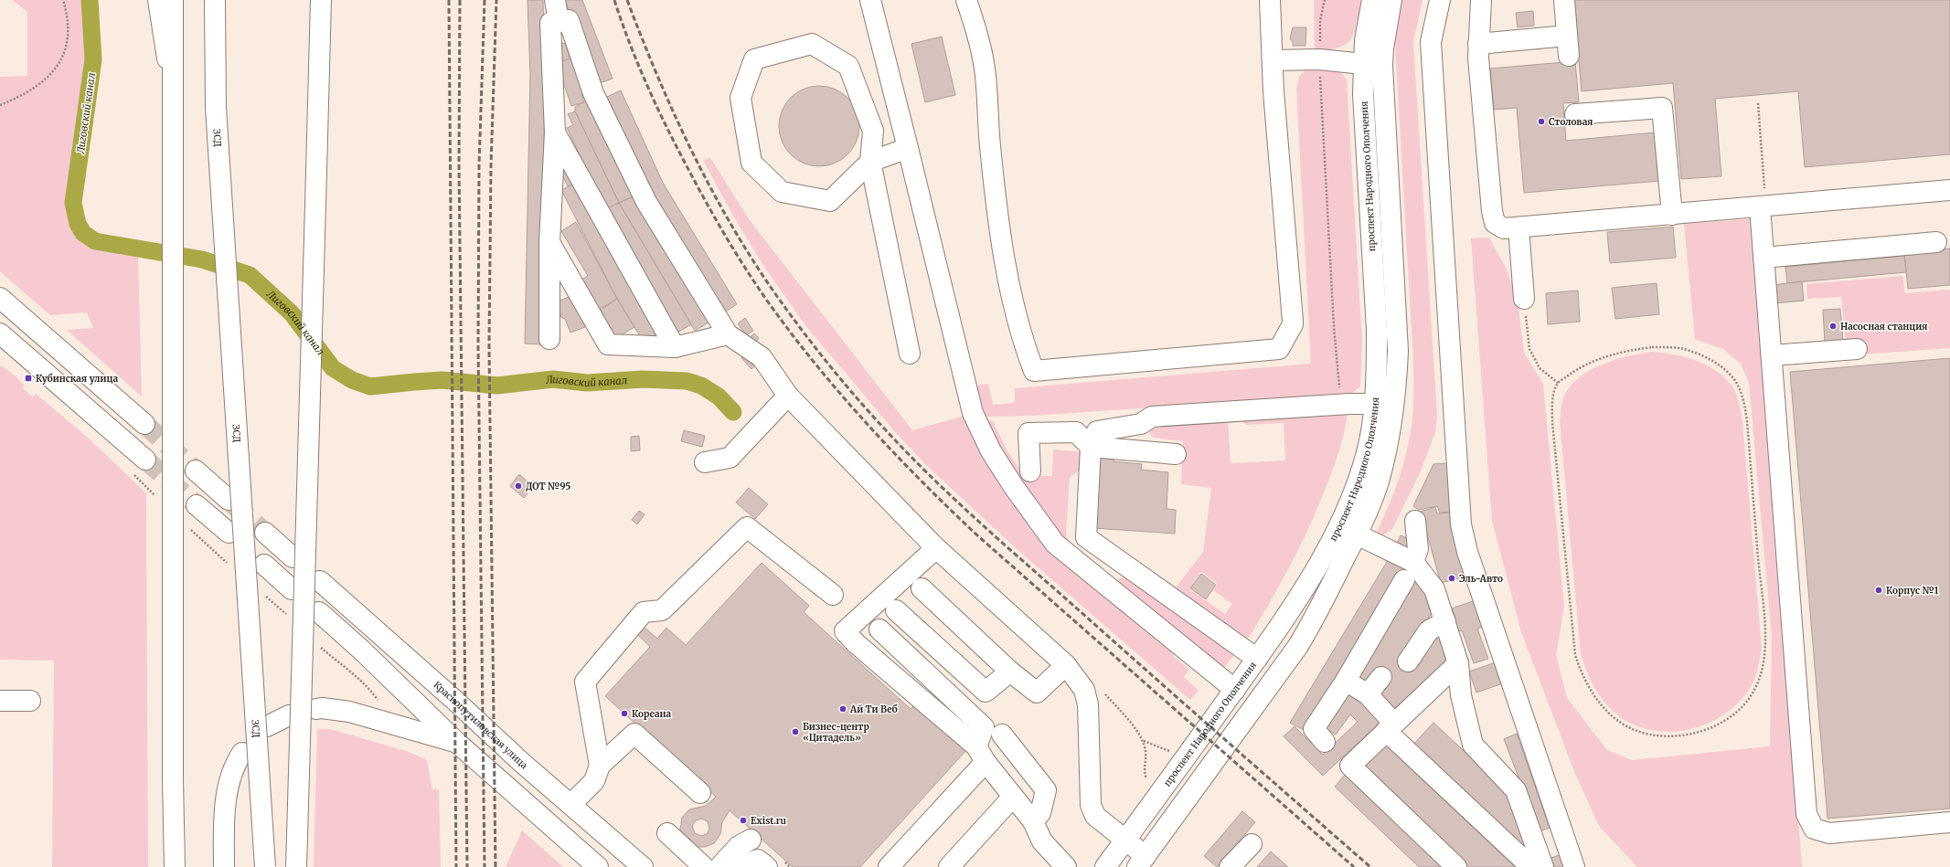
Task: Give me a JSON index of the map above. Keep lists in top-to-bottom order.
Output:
{
  "streets": {
    "main road": ["ЗСД", "проспект Народного Ополчения", "Краснопутиловская улица"]
  },
  "water": ["Лиговский канал"],
  "places": {
    "other": [
      "Столовая",
      "Насосная станция",
      "ДОТ №95",
      "Эль-Авто",
      "Корпус №1",
      "Ай Ти Веб",
      "Кореана",
      "Бизнес-центр «Цитадель»",
      "Exist.ru"
    ],
    "transit": ["Кубинская улица"]
  }
}
